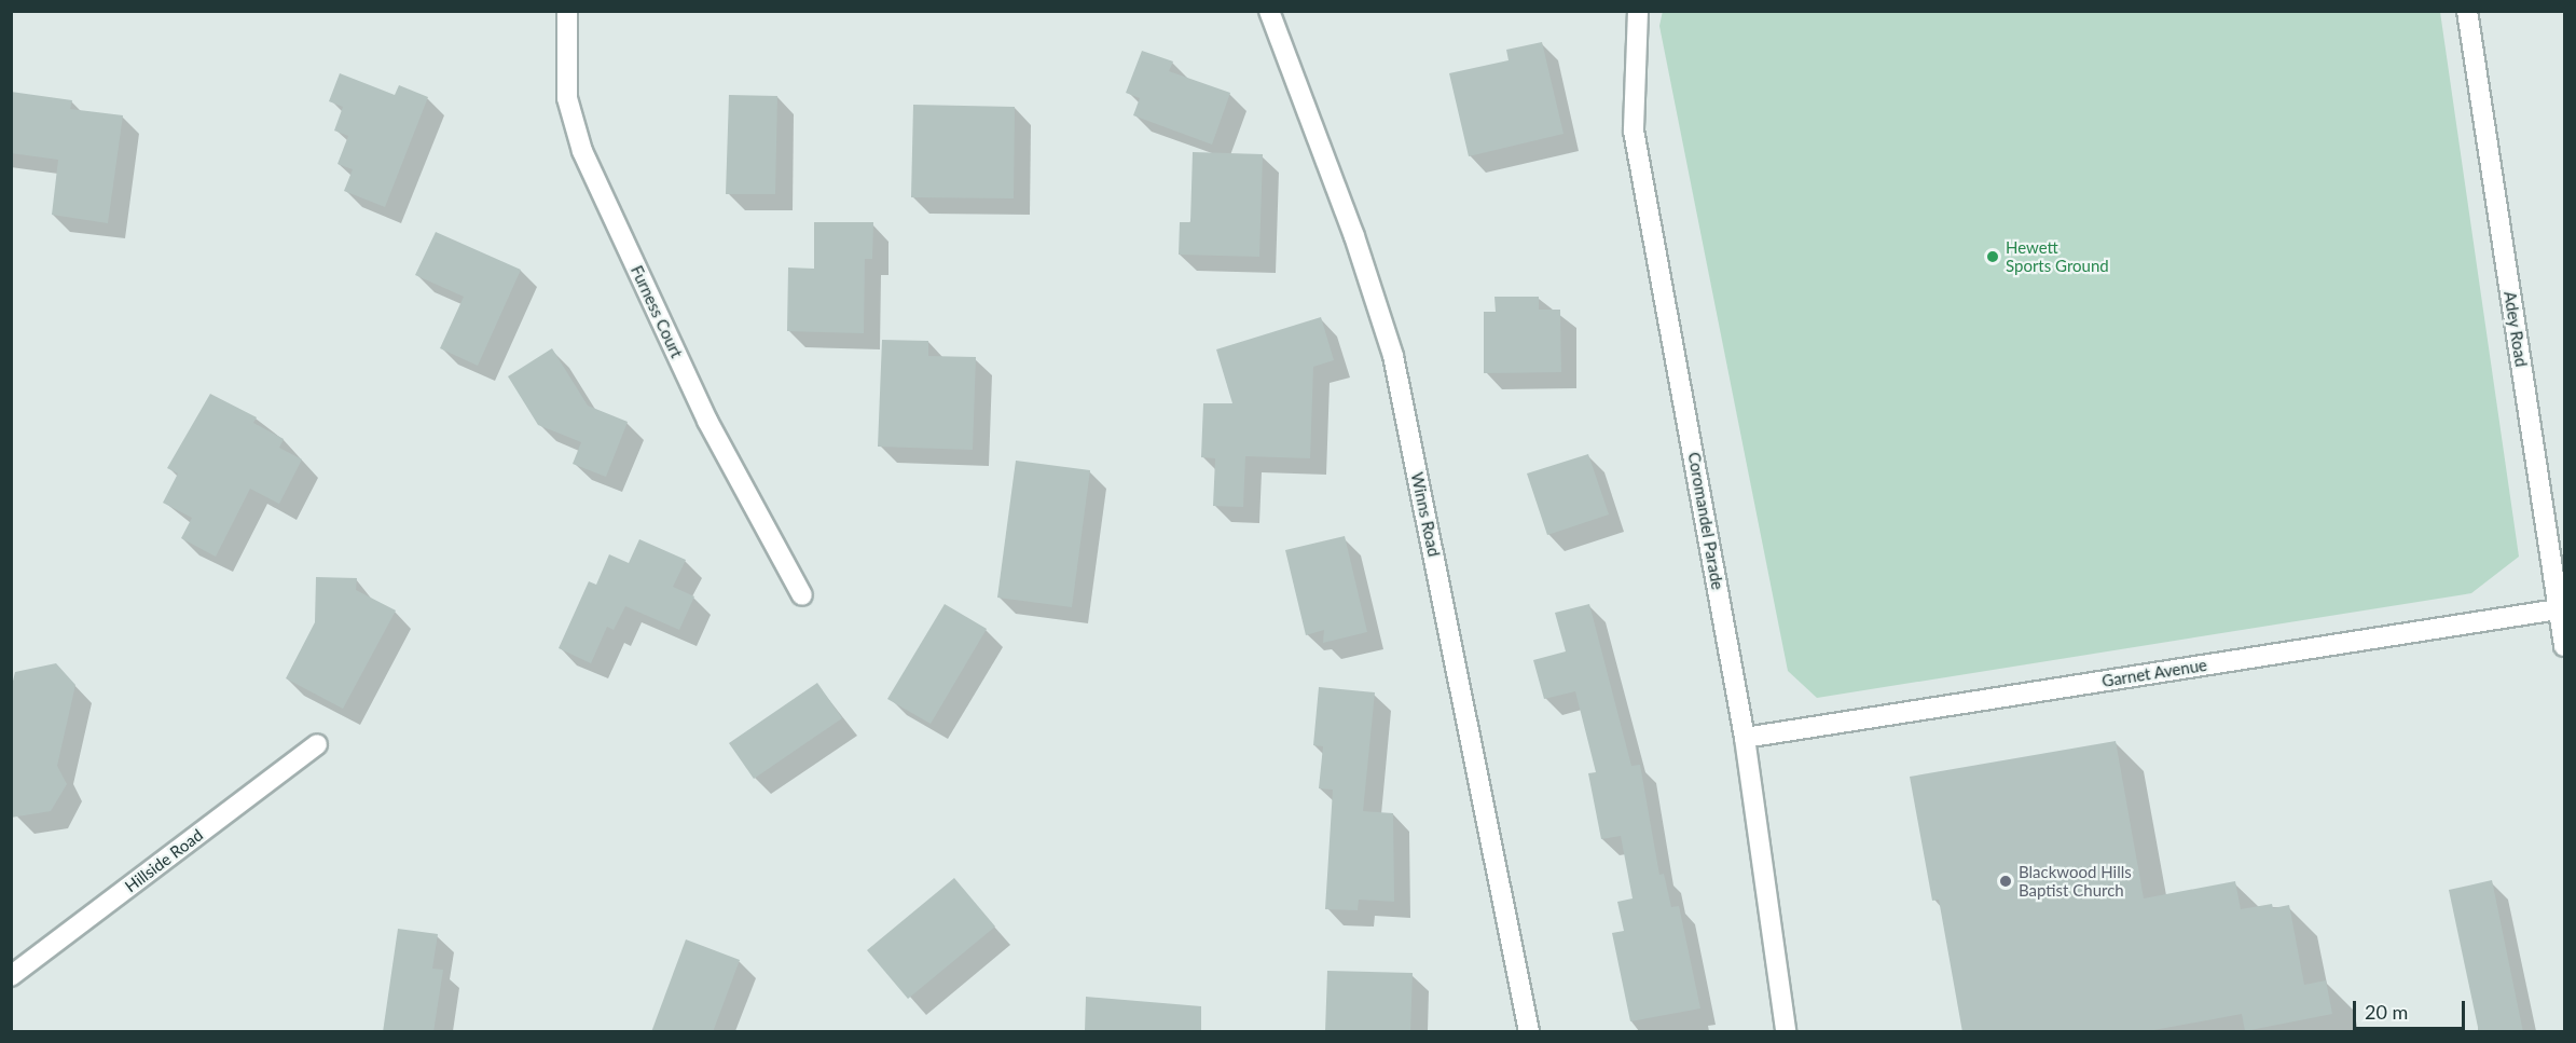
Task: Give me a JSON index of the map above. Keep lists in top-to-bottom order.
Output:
{
  "streets": {
    "street": [
      "Furness Court",
      "Adey Road",
      "Winns Road",
      "Coromandel Parade",
      "Garnet Avenue",
      "Hillside Road"
    ]
  },
  "crossings": [
    ["Adey Road", "Garnet Avenue"],
    ["Coromandel Parade", "Garnet Avenue"]
  ],
  "places": ["Hewett Sports Ground", "Blackwood Hills Baptist Church"],
  "scale_bar": "20 m"
}
